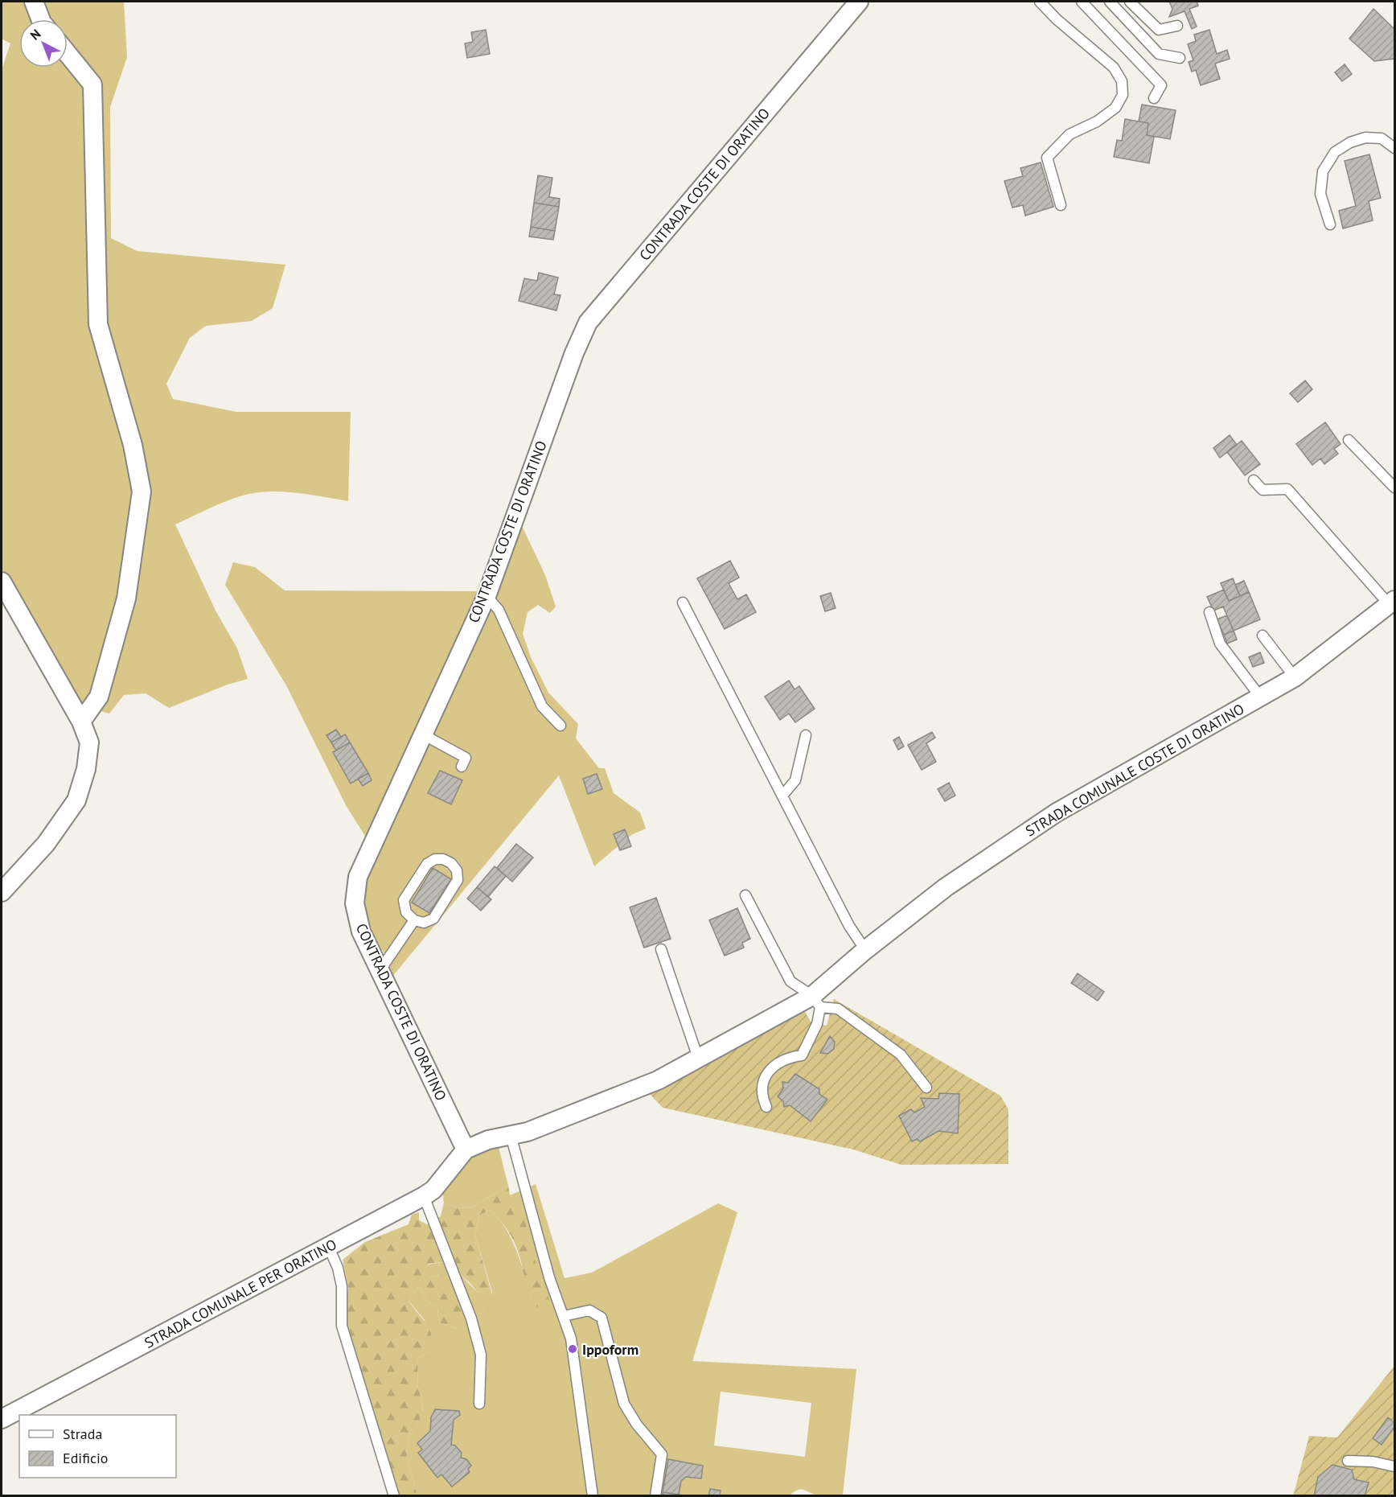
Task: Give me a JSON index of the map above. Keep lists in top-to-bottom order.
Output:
{
  "streets": {
    "street": ["CONTRADA COSTE DI ORATINO", "STRADA COMUNALE COSTE DI ORATINO", "STRADA COMUNALE PER ORATINO"]
  },
  "crossings": [
    ["CONTRADA COSTE DI ORATINO", "STRADA COMUNALE COSTE DI ORATINO"],
    ["CONTRADA COSTE DI ORATINO", "STRADA COMUNALE PER ORATINO"],
    ["STRADA COMUNALE COSTE DI ORATINO", "STRADA COMUNALE PER ORATINO"]
  ],
  "places": ["Ippoform"],
  "legend": ["Strada", "Edificio"],
  "north": "top left"
}
